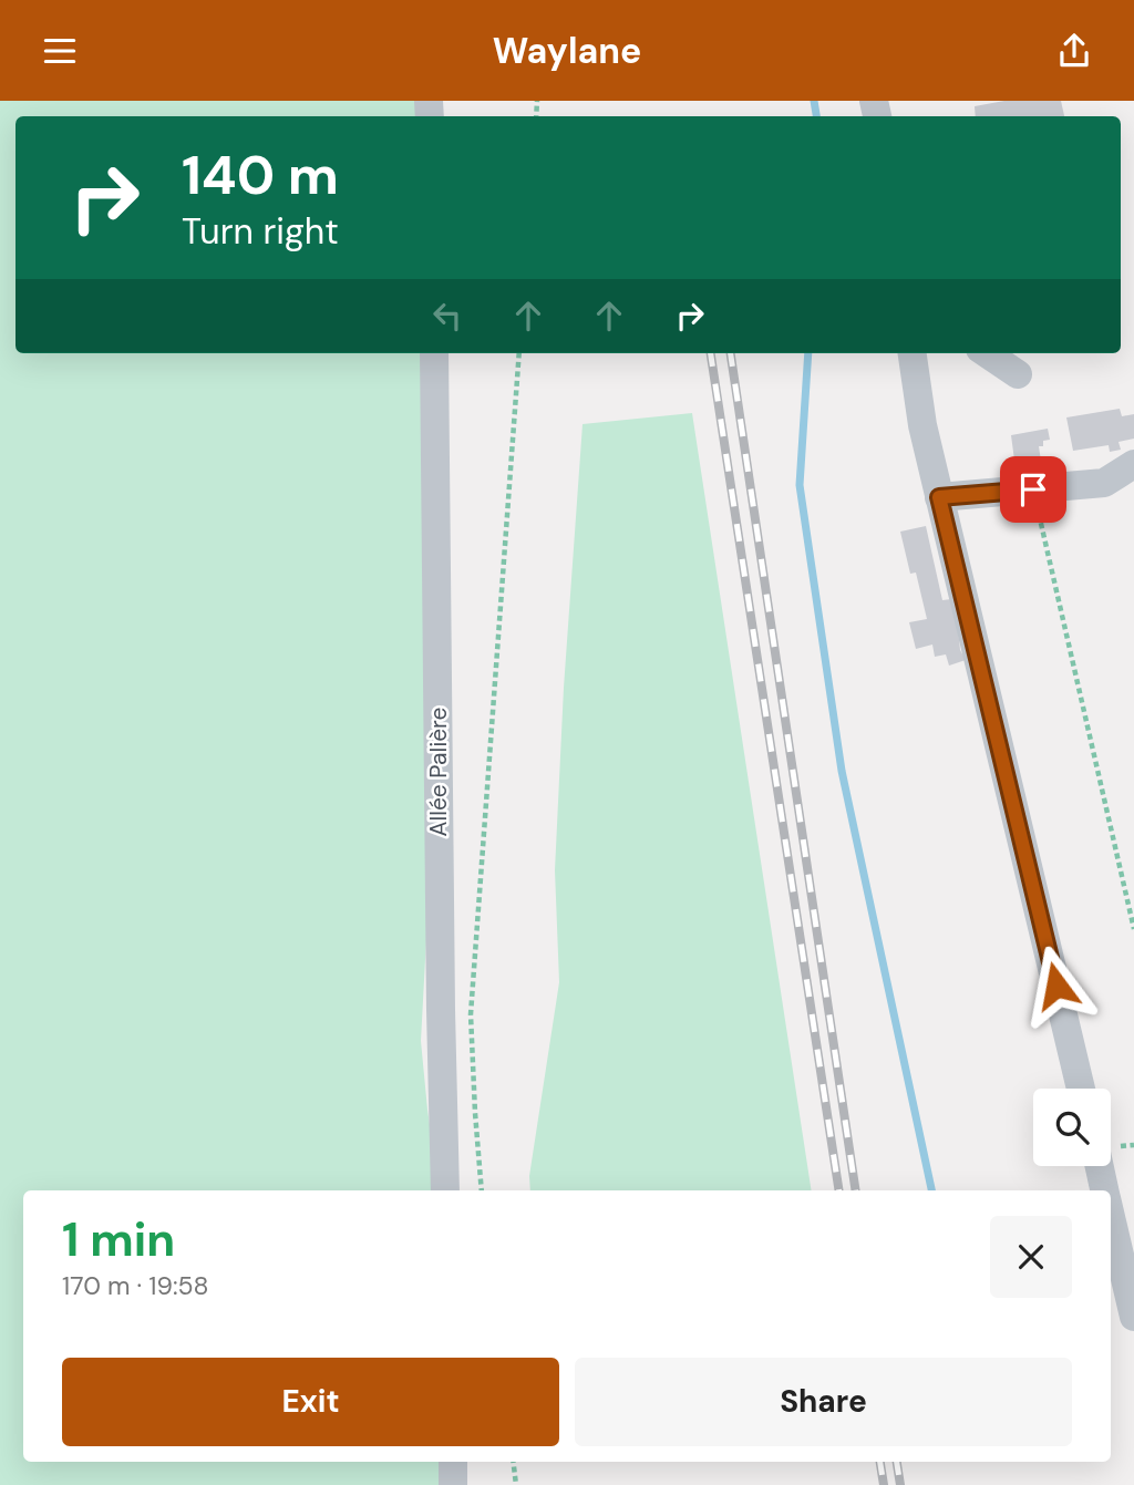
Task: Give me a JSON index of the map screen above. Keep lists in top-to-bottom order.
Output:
{
  "streets": {
    "street": ["Allée Palière"]
  },
  "page": {
    "header": "Waylane",
    "turn": ["140 m", "Turn right"],
    "heading": ["1 min", "170 m · 19:58"],
    "buttons": ["Exit", "Share"]
  }
}
